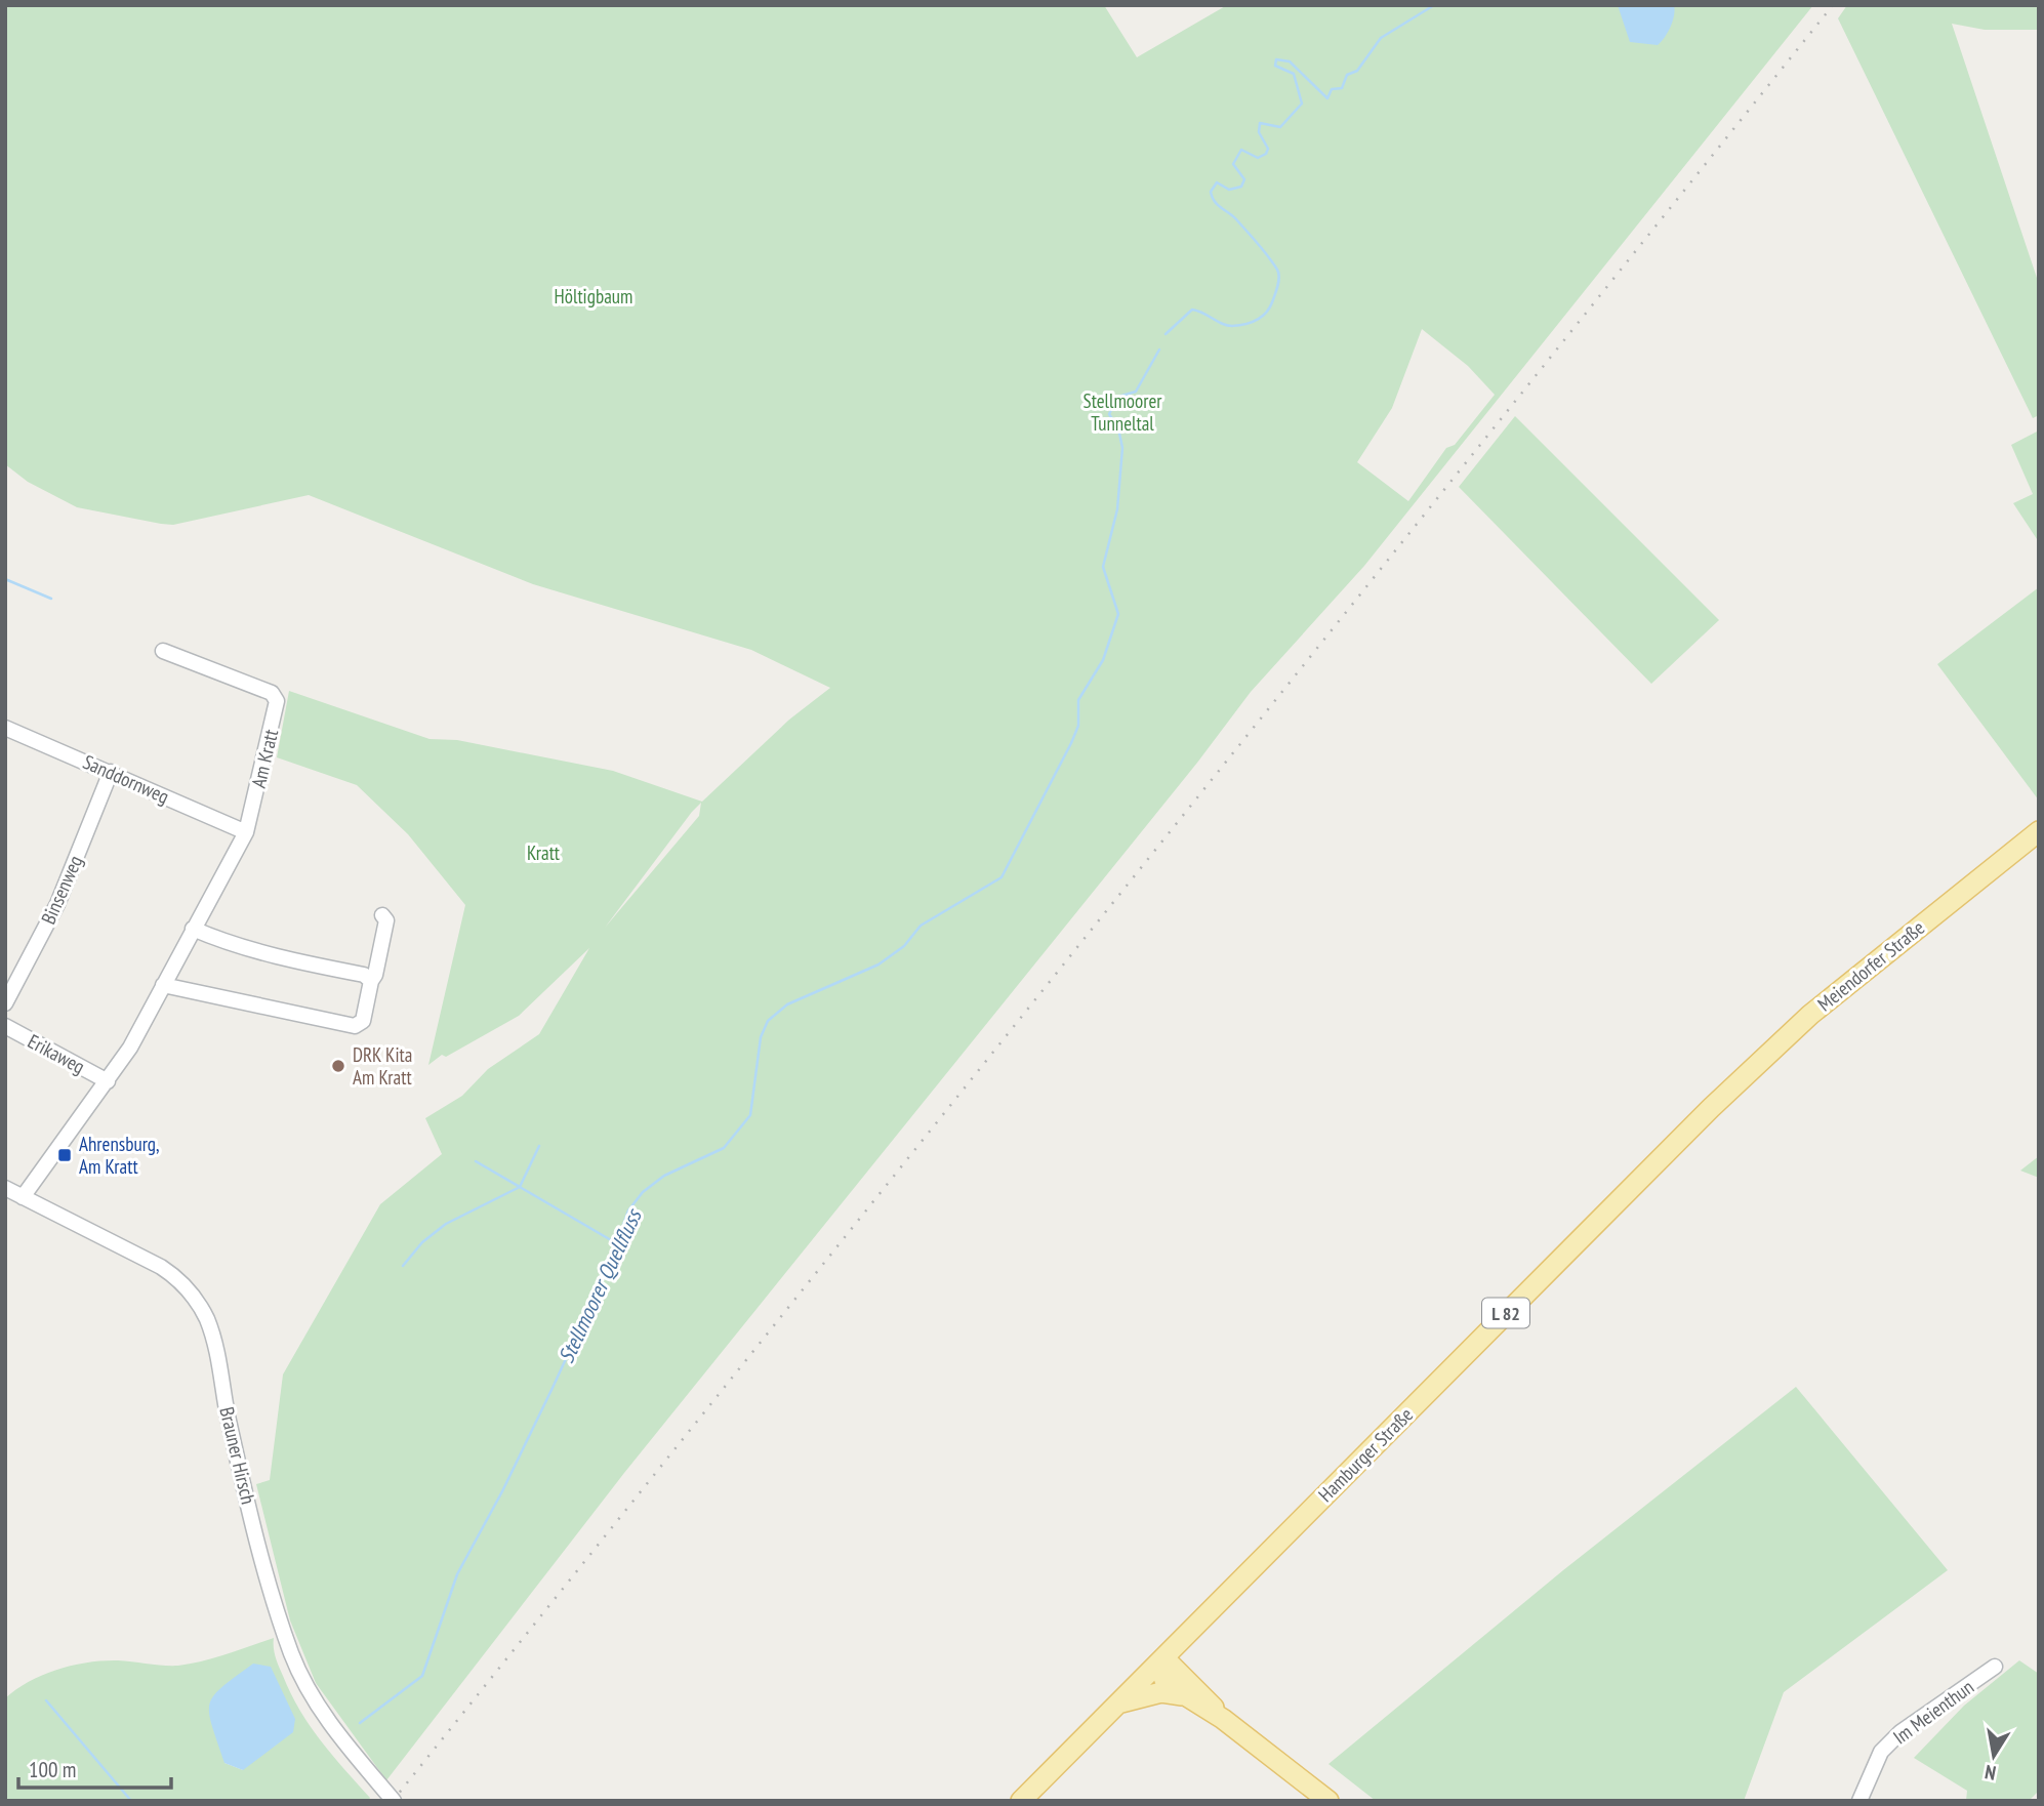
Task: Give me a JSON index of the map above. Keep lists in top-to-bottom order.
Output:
{
  "streets": {
    "main road": ["Meiendorfer Straße", "L 82", "Hamburger Straße"],
    "street": [
      "Am Kratt",
      "Sanddornweg",
      "Binsenweg",
      "Erikaweg",
      "Brauner Hirsch",
      "Im Meienthun"
    ]
  },
  "crossings": [
    ["Am Kratt", "Sanddornweg"],
    ["Am Kratt", "Erikaweg"],
    ["Am Kratt", "Brauner Hirsch"],
    ["Sanddornweg", "Binsenweg"],
    ["Meiendorfer Straße", "Hamburger Straße"]
  ],
  "water": ["Stellmoorer Quellfluss"],
  "parks": ["Höltigbaum", "Stellmoorer Tunneltal", "Kratt"],
  "places": {
    "other": ["DRK Kita Am Kratt"],
    "transit": ["Ahrensburg, Am Kratt"]
  },
  "scale_bar": "100 m",
  "north": "bottom"
}
